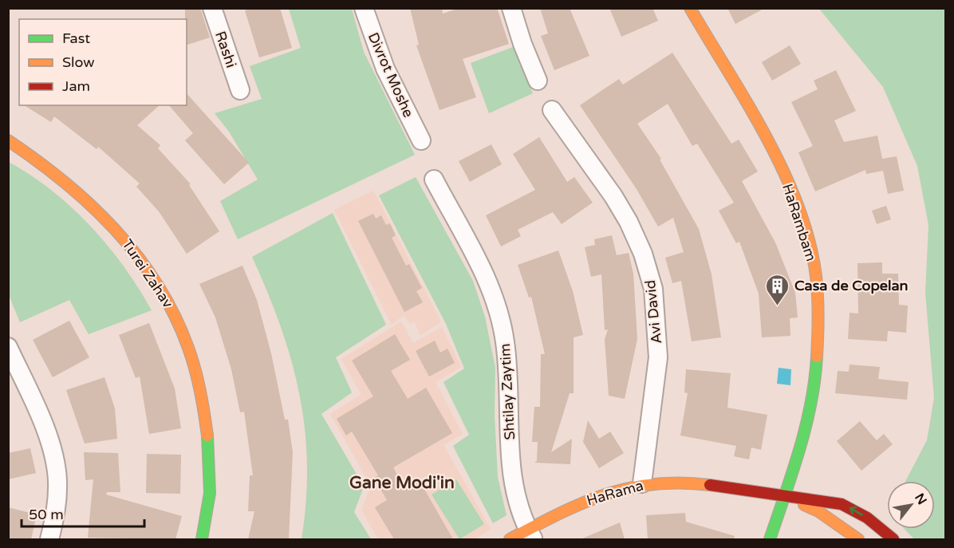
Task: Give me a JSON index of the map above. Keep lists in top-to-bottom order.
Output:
{
  "streets": {
    "street": [
      "Rashi",
      "Divrot Moshe",
      "HaRambam",
      "Turei Zahav",
      "Avi David",
      "Shtilay Zaytim",
      "HaRama"
    ]
  },
  "crossings": [
    ["HaRambam", "HaRama"],
    ["Avi David", "HaRama"],
    ["Shtilay Zaytim", "HaRama"]
  ],
  "districts": ["Gane Modi'in"],
  "places": {
    "building": ["Casa de Copelan"]
  },
  "legend": ["Fast", "Slow", "Jam"],
  "scale_bar": "50 m",
  "north": "top right"
}
